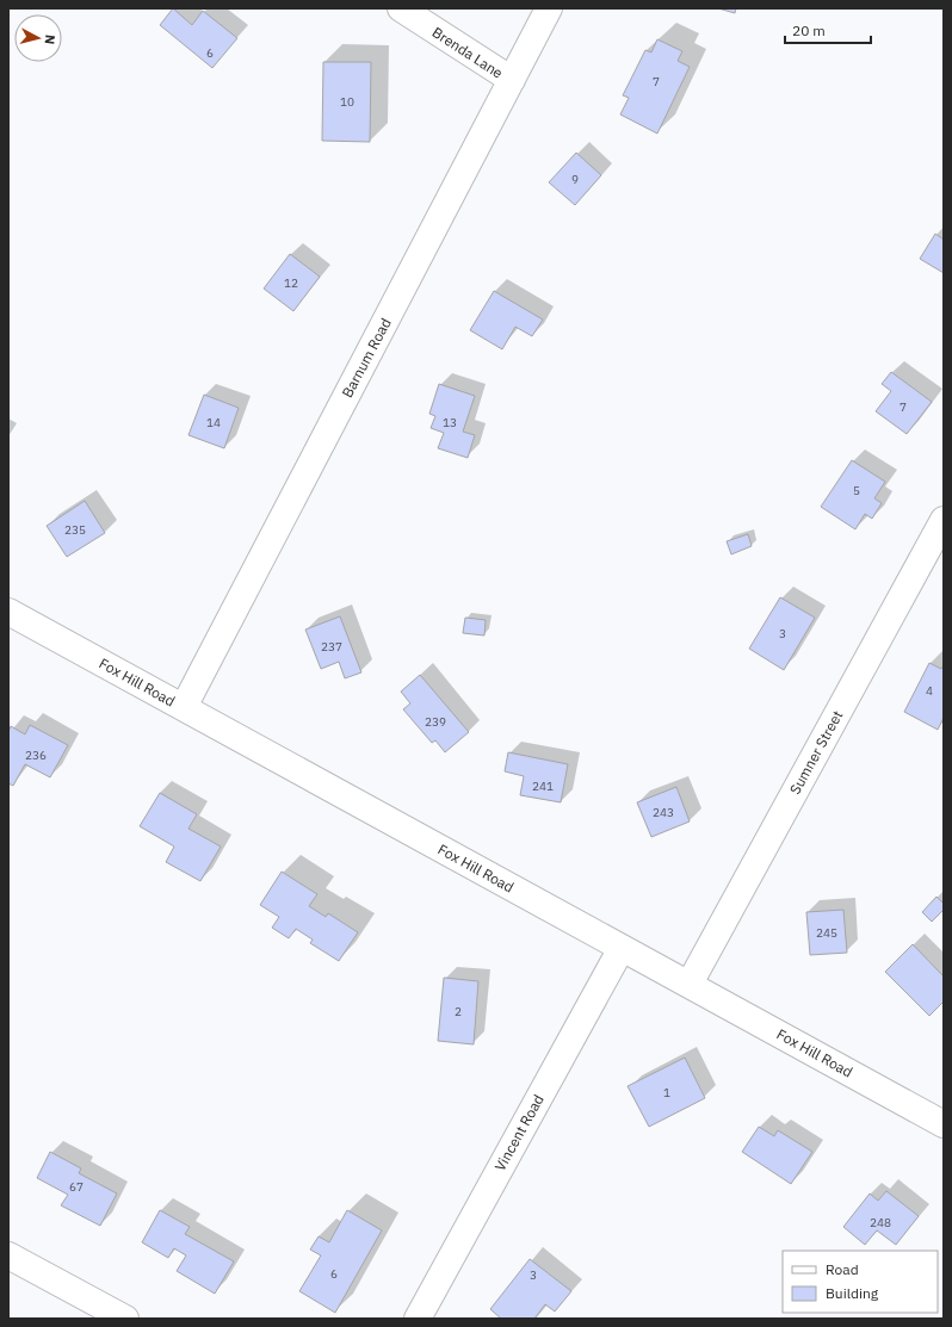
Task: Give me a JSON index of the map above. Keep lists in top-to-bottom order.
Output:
{
  "streets": {
    "street": [
      "Brenda Lane",
      "Barnum Road",
      "Fox Hill Road",
      "Sumner Street",
      "Vincent Road"
    ]
  },
  "crossings": [
    ["Brenda Lane", "Barnum Road"],
    ["Barnum Road", "Fox Hill Road"],
    ["Fox Hill Road", "Sumner Street"],
    ["Fox Hill Road", "Vincent Road"]
  ],
  "house_numbers": [
    "6",
    "7",
    "10",
    "9",
    "12",
    "7",
    "14",
    "13",
    "5",
    "235",
    "3",
    "237",
    "4",
    "239",
    "236",
    "241",
    "243",
    "245",
    "2",
    "1",
    "67",
    "248",
    "6",
    "3"
  ],
  "legend": ["Road", "Building"],
  "scale_bar": "20 m",
  "north": "right"
}
